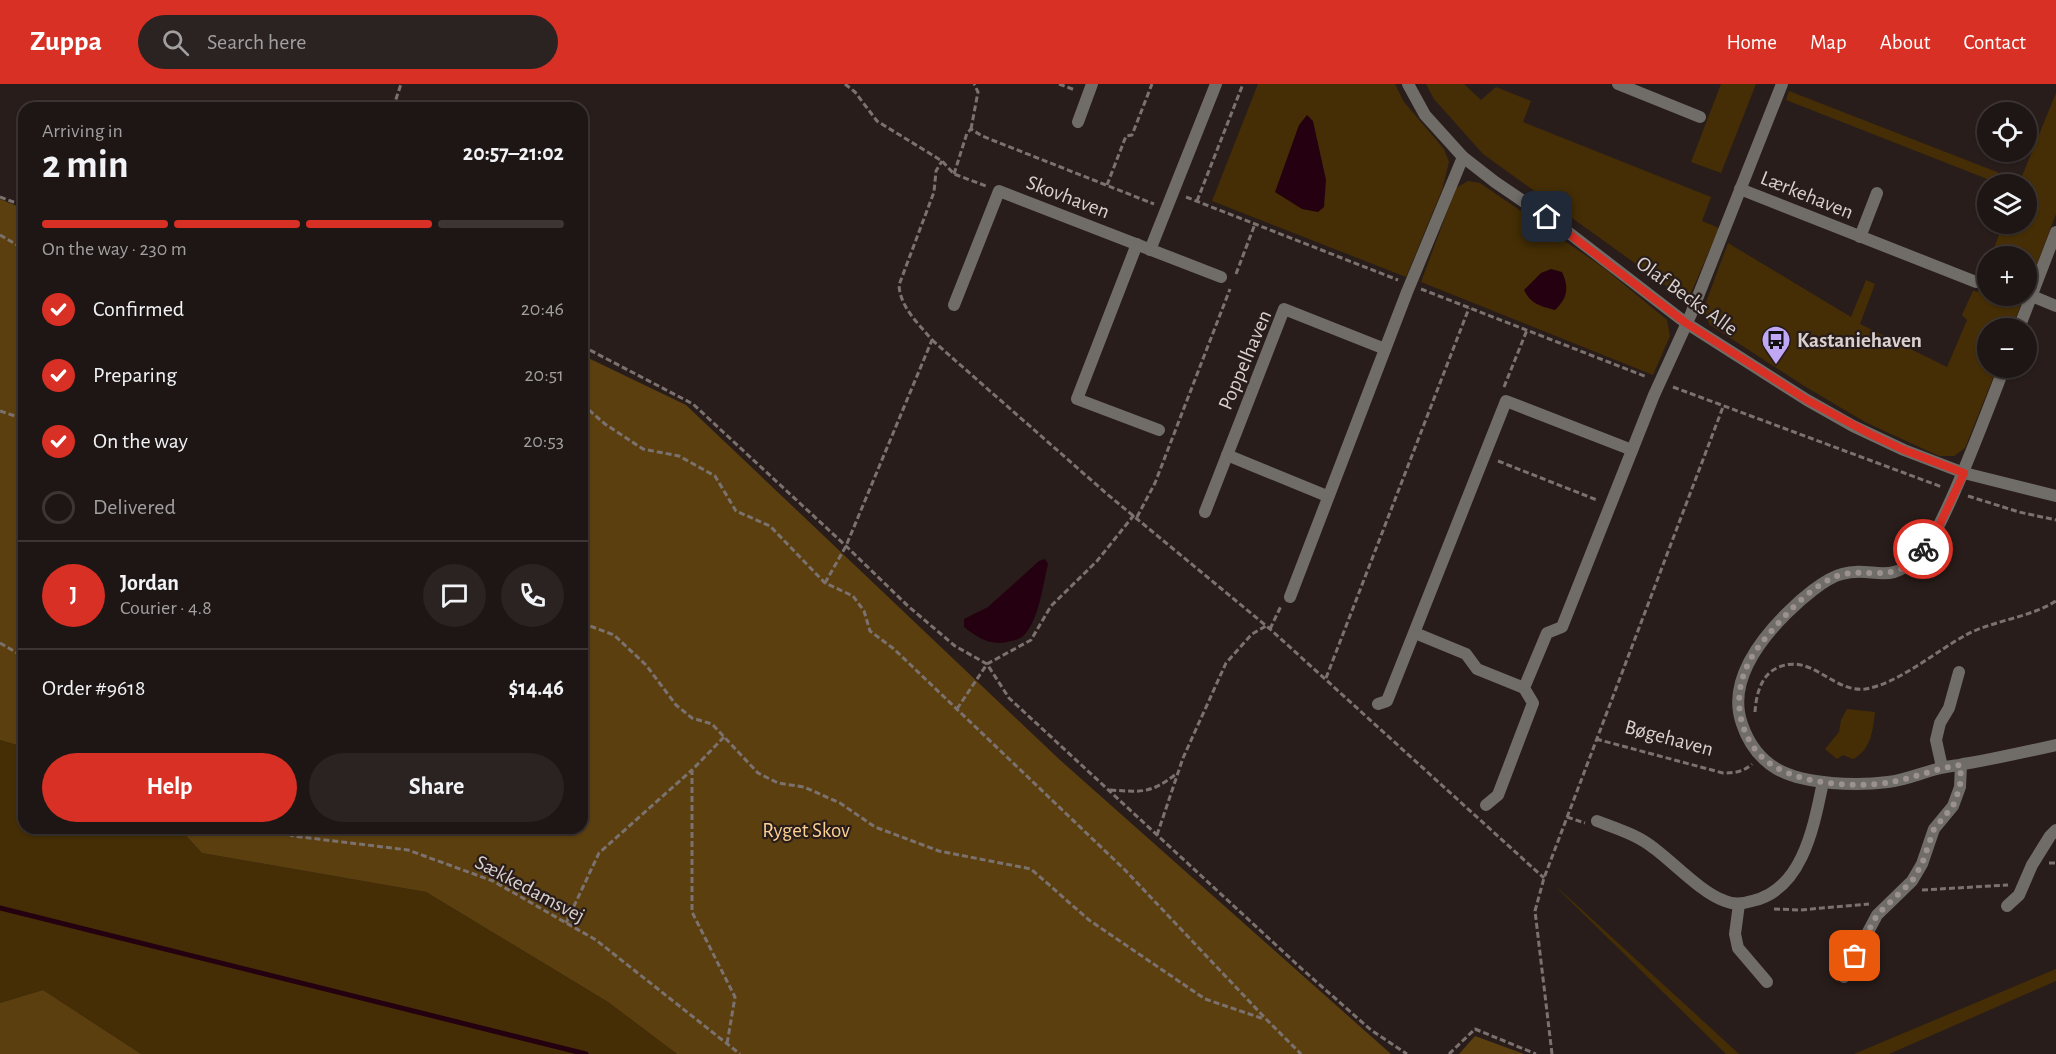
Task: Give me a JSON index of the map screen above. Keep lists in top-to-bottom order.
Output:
{
  "streets": {
    "street": [
      "Lærkehaven",
      "Skovhaven",
      "Olaf Becks Alle",
      "Poppelhaven",
      "Bøgehaven"
    ],
    "path": ["Sækkedamsvej"]
  },
  "crossings": [
    ["Lærkehaven", "Olaf Becks Alle"],
    ["Olaf Becks Alle", "Bøgehaven"]
  ],
  "parks": ["Ryget Skov"],
  "places": {
    "bus stop": ["Kastaniehaven"]
  },
  "page": {
    "header": "Zuppa",
    "search": "Search here",
    "nav": [
      "Home",
      "Map",
      "About",
      "Contact"
    ],
    "map_buttons": ["+", "−"],
    "heading": ["2 min", "Arriving in", "20:57–21:02"],
    "panel": [
      "Jordan",
      "Courier · 4.8",
      "Order #9618",
      "$14.46"
    ],
    "bar": "On the way · 230 m",
    "list": [
      ["Confirmed", "20:46"],
      ["Preparing", "20:51"],
      ["On the way", "20:53"],
      "Delivered"
    ],
    "round": "J",
    "buttons": ["Help", "Share"]
  }
}
